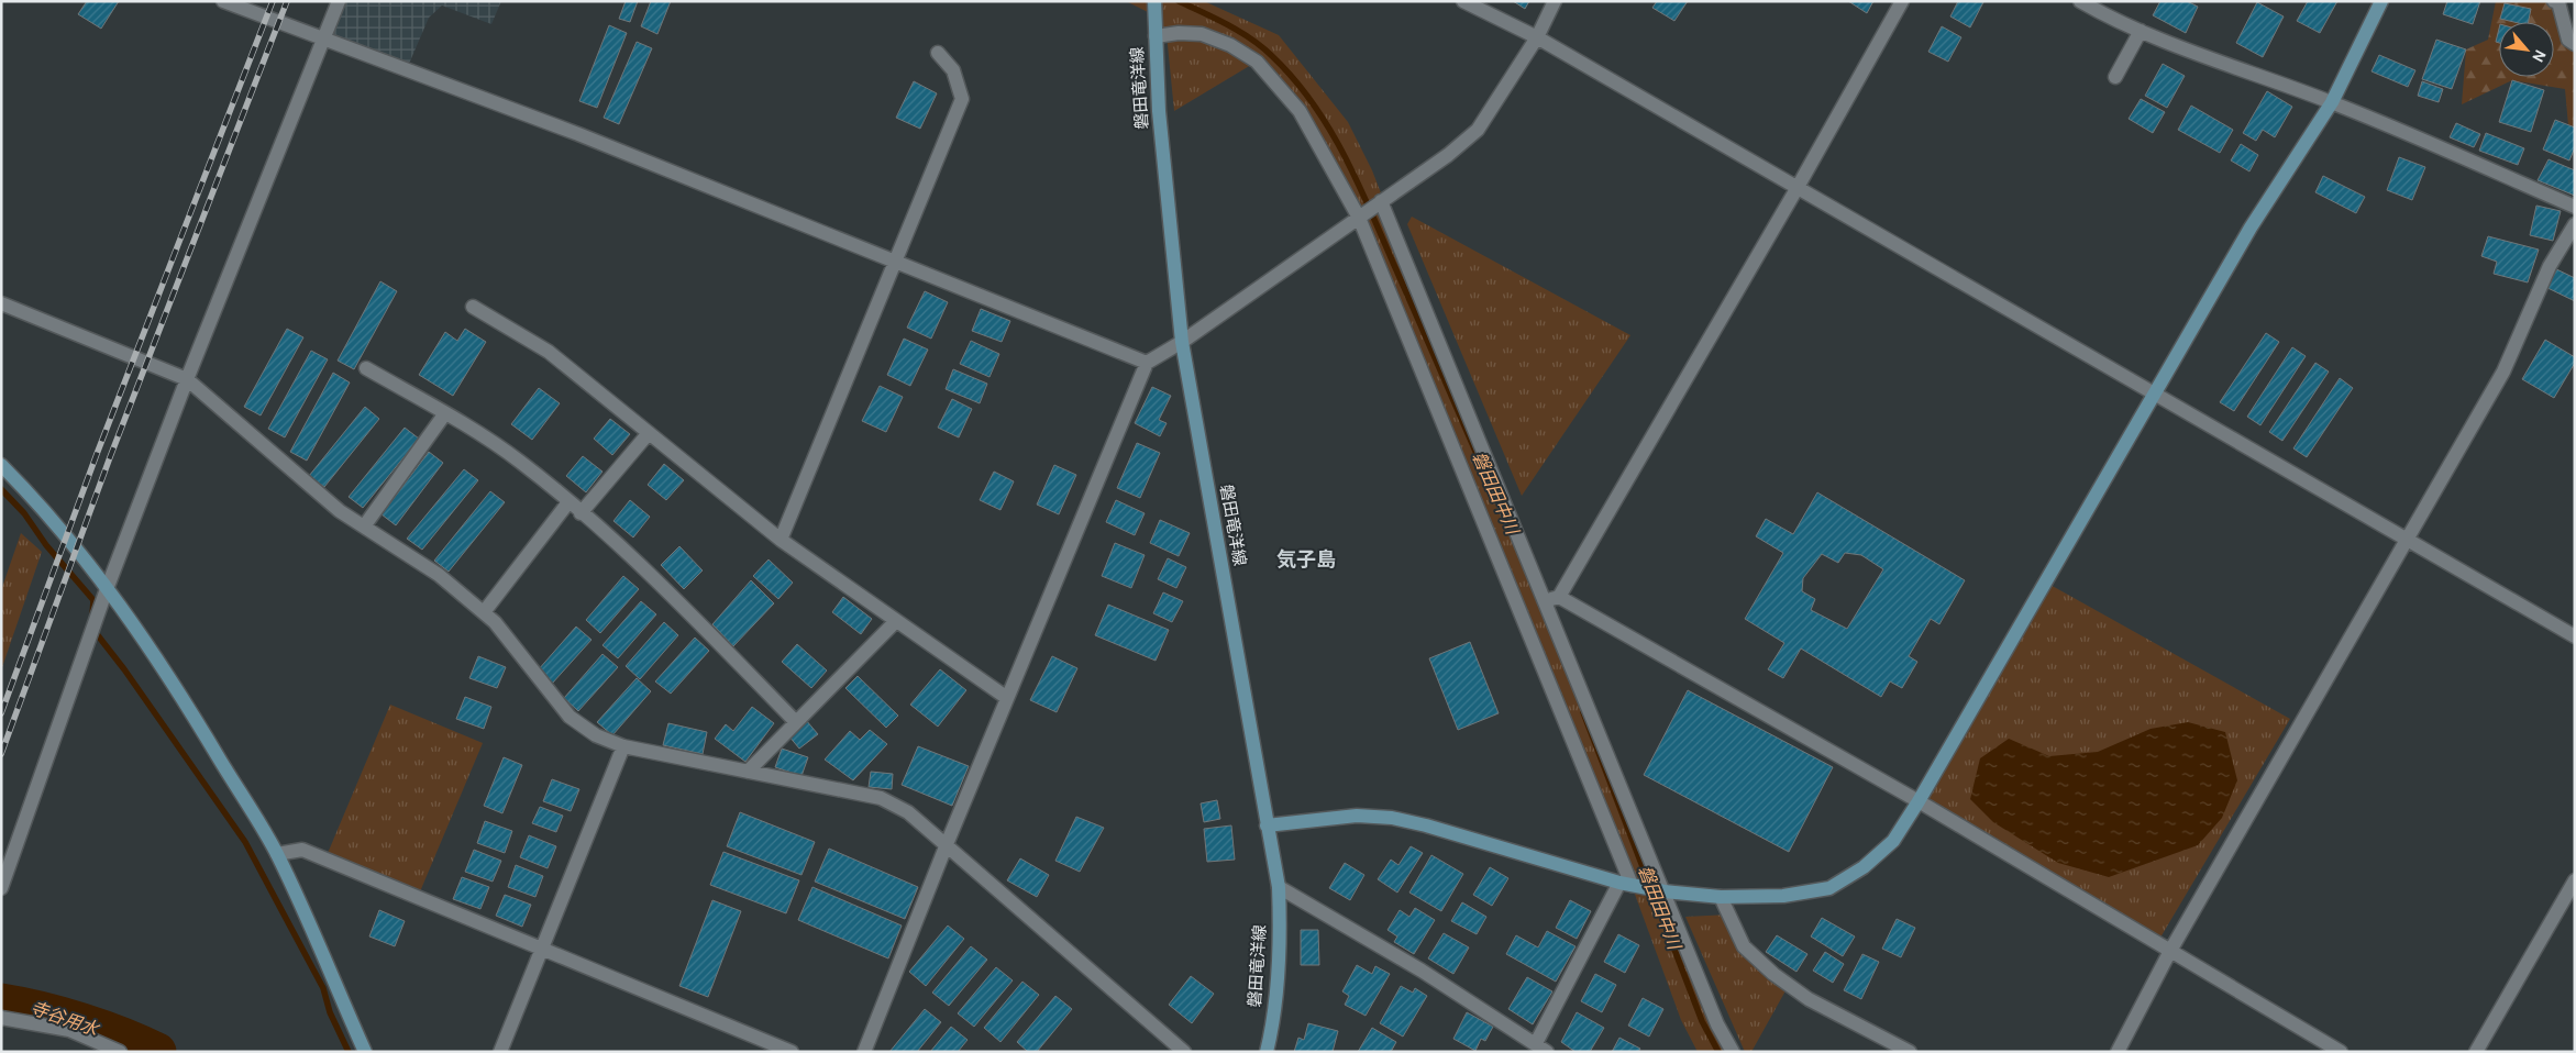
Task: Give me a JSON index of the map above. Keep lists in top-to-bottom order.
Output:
{
  "streets": {
    "street": ["磐田竜洋線"]
  },
  "districts": ["気子島"],
  "water": ["磐田田中川", "寺谷用水"],
  "north": "bottom right"
}
